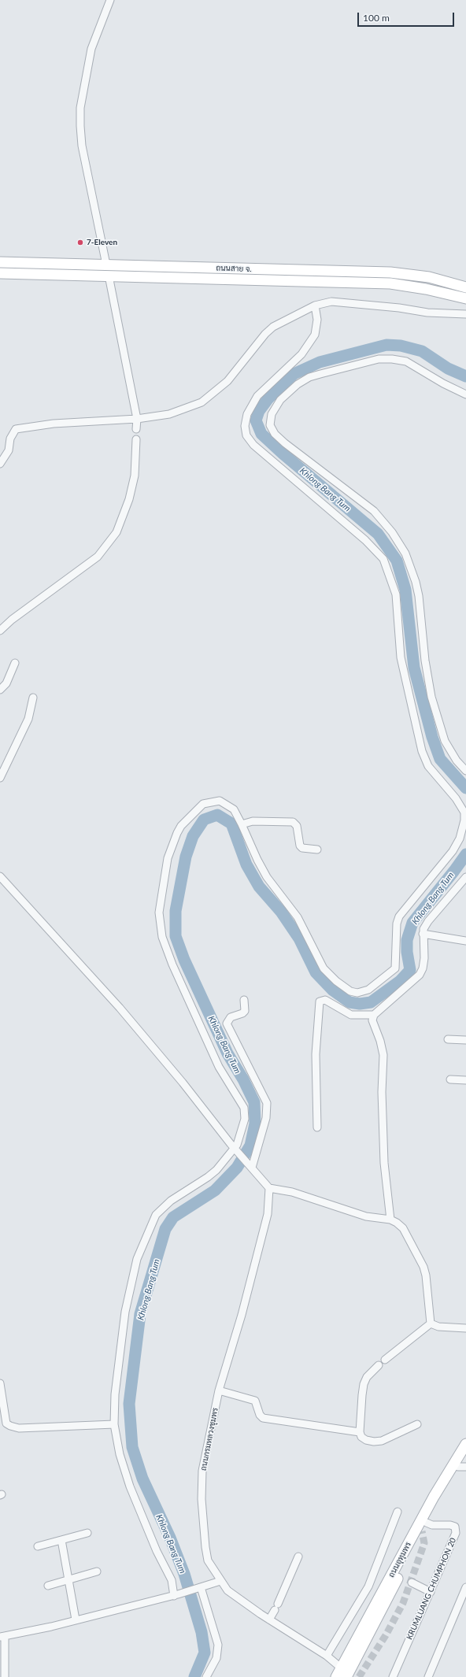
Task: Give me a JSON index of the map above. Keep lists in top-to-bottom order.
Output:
{
  "streets": {
    "main road": ["ถนนสาย จ.", "ถนนอุทุมพร"],
    "street": ["ถนนกรมหลวงชุมพร", "KRUMLUANG CHUMPHON 20"]
  },
  "crossings": [
    ["ถนนกรมหลวงชุมพร", "ถนนอุทุมพร"],
    ["ถนนอุทุมพร", "KRUMLUANG CHUMPHON 20"]
  ],
  "water": ["Khlong Bang Tum"],
  "places": ["7-Eleven"],
  "scale_bar": "100 m"
}
